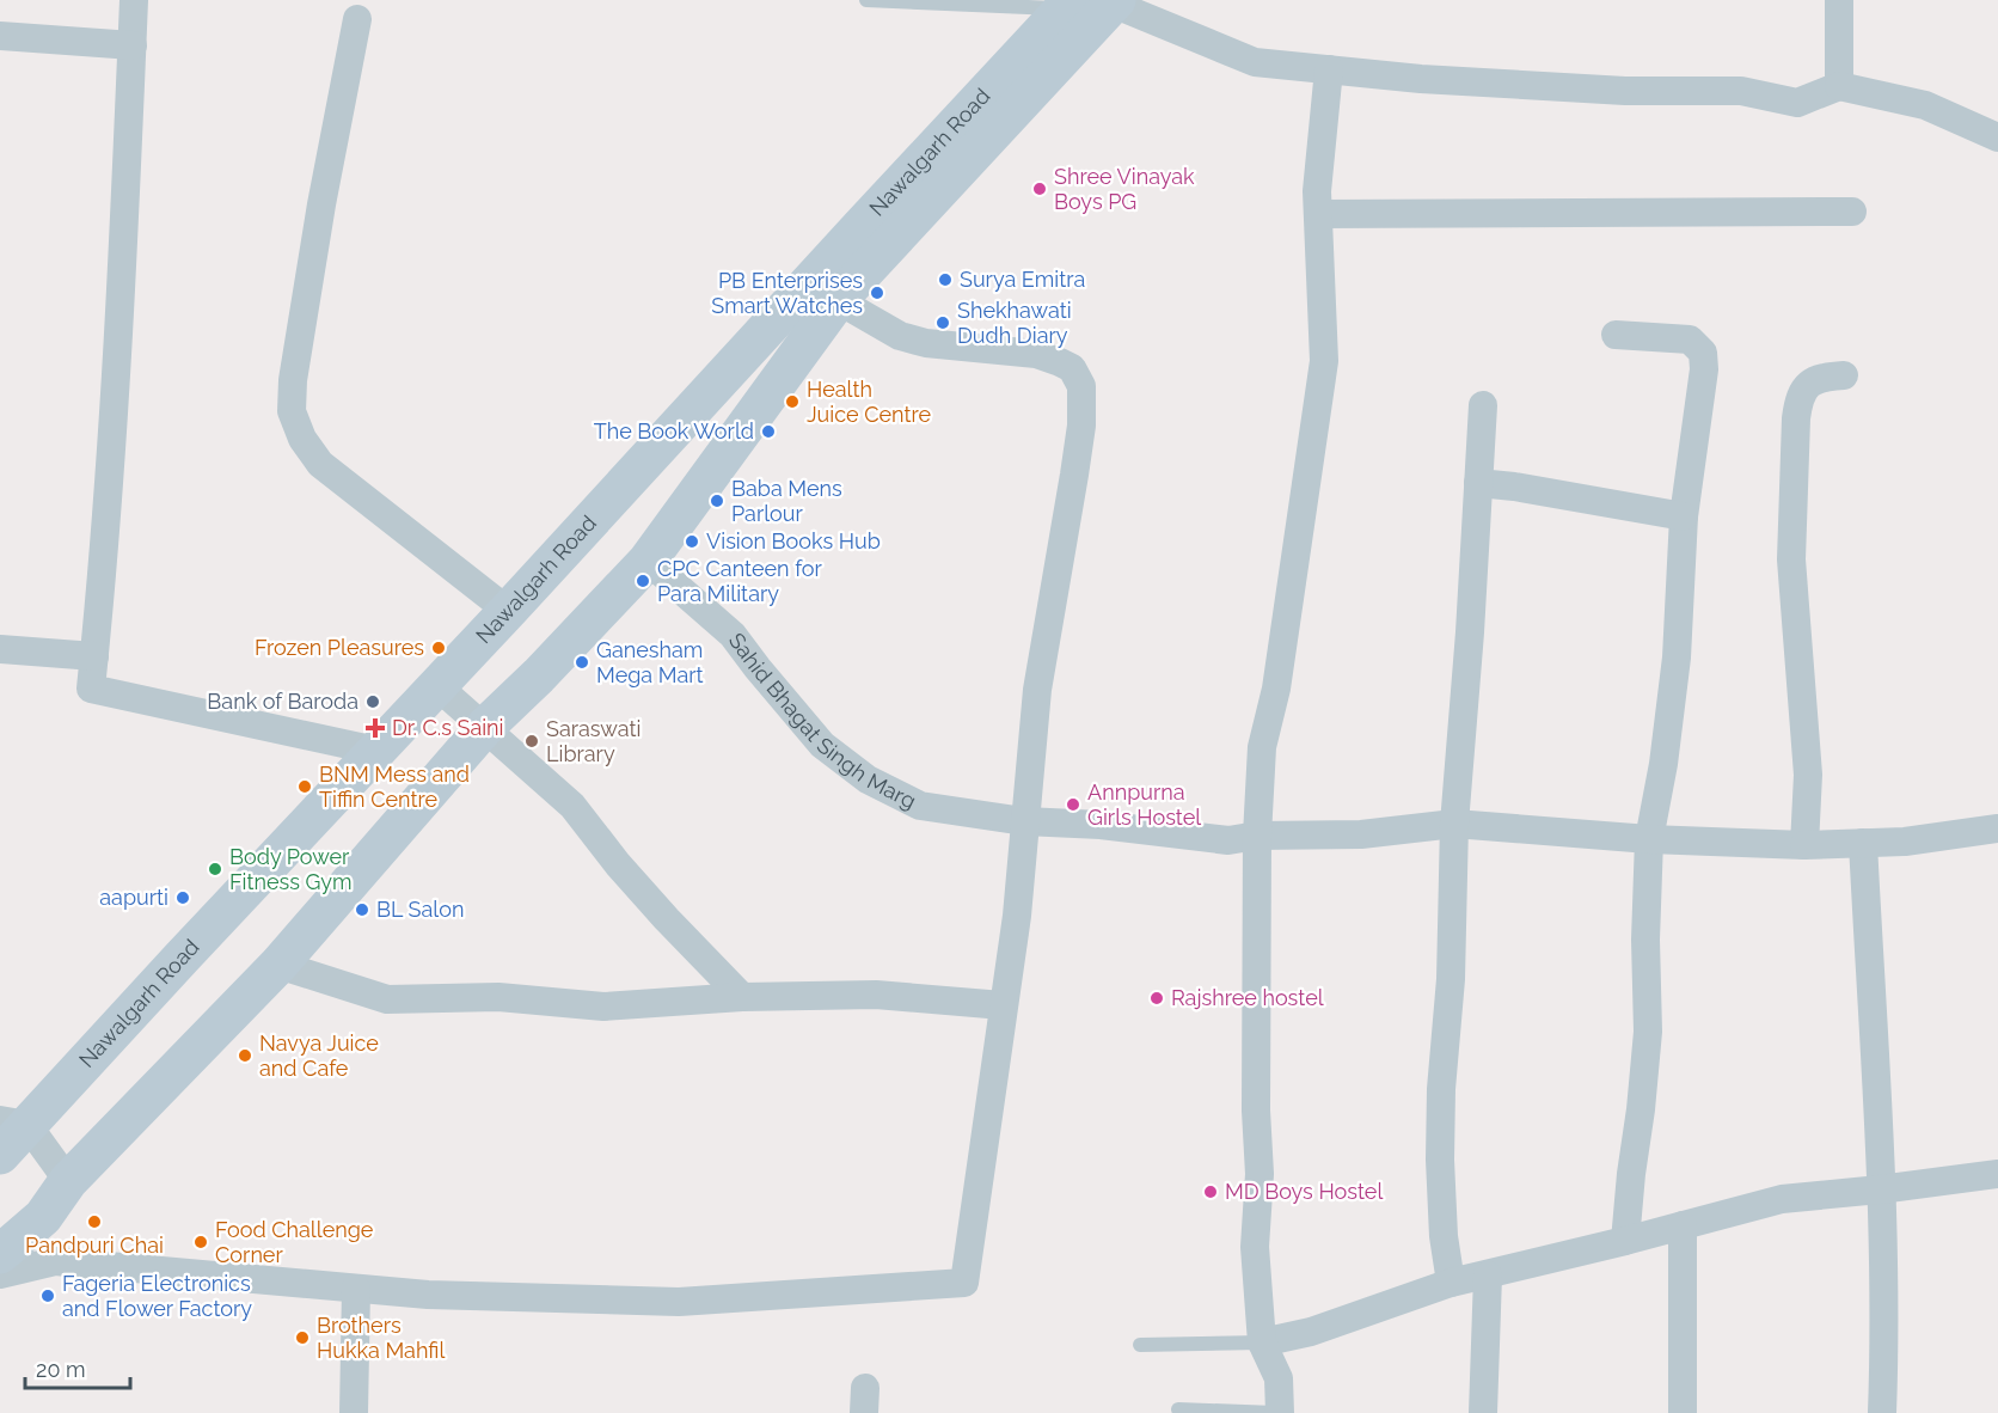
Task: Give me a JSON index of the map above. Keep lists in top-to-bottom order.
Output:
{
  "streets": {
    "street": ["Nawalgarh Road", "Sahid Bhagat Singh Marg"]
  },
  "places": {
    "other": [
      "Shree Vinayak Boys PG",
      "Surya Emitra",
      "PB Enterprises Smart Watches",
      "Shekhawati Dudh Diary",
      "Health Juice Centre",
      "The Book World",
      "Baba Mens Parlour",
      "Vision Books Hub",
      "CPC Canteen for Para Military",
      "Frozen Pleasures",
      "Ganesham Mega Mart",
      "Bank of Baroda",
      "Saraswati Library",
      "BNM Mess and Tiffin Centre",
      "Annpurna Girls Hostel",
      "Body Power Fitness Gym",
      "aapurti",
      "BL Salon",
      "Rajshree hostel",
      "Navya Juice and Cafe",
      "MD Boys Hostel",
      "Pandpuri Chai",
      "Food Challenge Corner",
      "Fageria Electronics and Flower Factory",
      "Brothers Hukka Mahfil"
    ],
    "health": ["Dr. C.s Saini"]
  },
  "scale_bar": "20 m"
}
